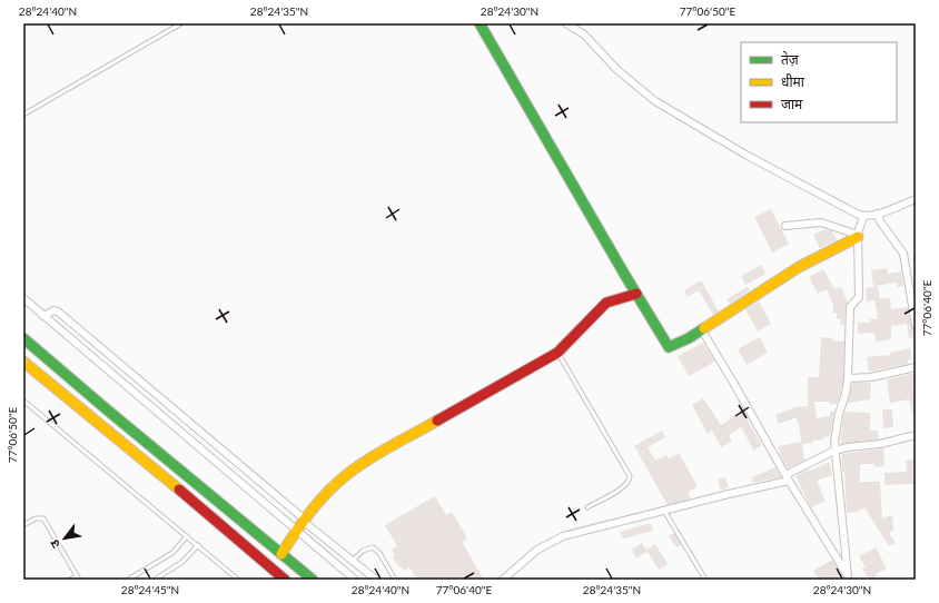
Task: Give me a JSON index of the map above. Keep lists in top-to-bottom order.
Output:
{
  "legend": ["तेज़", "धीमा", "जाम"],
  "north": "bottom left",
  "coordinates": [
    "28°24'40\"N",
    "28°24'35\"N",
    "28°24'30\"N",
    "77°06'50\"E",
    "77°06'40\"E",
    "28°24'45\"N"
  ]
}
